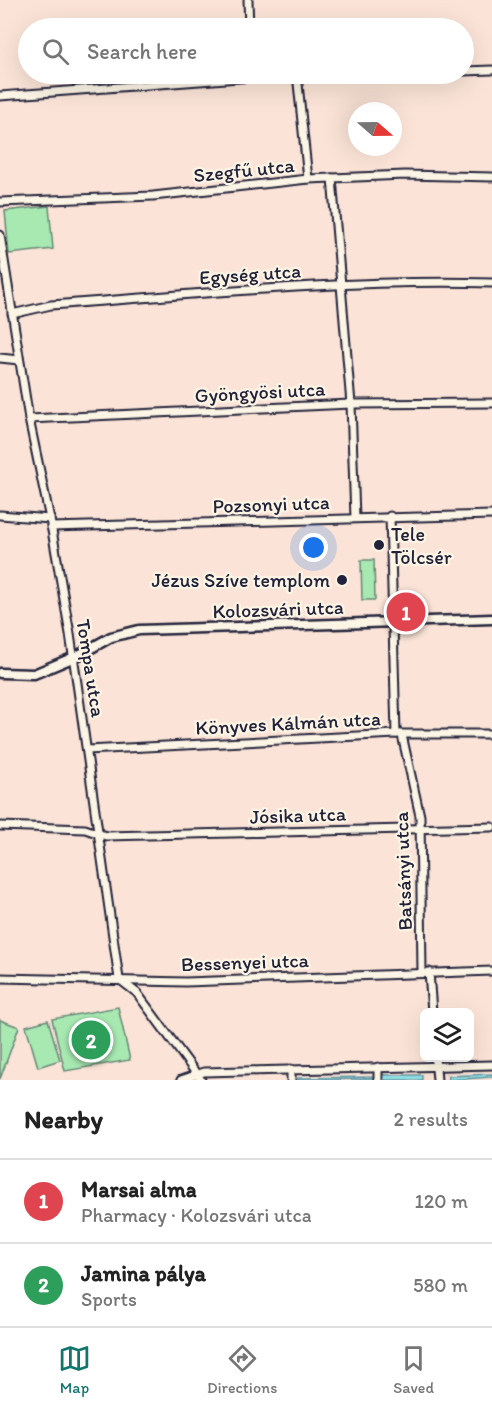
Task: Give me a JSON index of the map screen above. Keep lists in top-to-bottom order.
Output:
{
  "streets": {
    "street": [
      "Szegfű utca",
      "Egység utca",
      "Gyöngyösi utca",
      "Pozsonyi utca",
      "Kolozsvári utca",
      "Tompa utca",
      "Könyves Kálmán utca",
      "Jósika utca",
      "Batsányi utca",
      "Bessenyei utca"
    ]
  },
  "crossings": [
    ["Egység utca", "Tompa utca"],
    ["Gyöngyösi utca", "Tompa utca"],
    ["Pozsonyi utca", "Tompa utca"],
    ["Pozsonyi utca", "Batsányi utca"],
    ["Kolozsvári utca", "Tompa utca"],
    ["Kolozsvári utca", "Batsányi utca"],
    ["Tompa utca", "Könyves Kálmán utca"],
    ["Tompa utca", "Jósika utca"],
    ["Tompa utca", "Bessenyei utca"],
    ["Könyves Kálmán utca", "Batsányi utca"],
    ["Jósika utca", "Batsányi utca"],
    ["Batsányi utca", "Bessenyei utca"]
  ],
  "places": ["Tele Tölcsér", "Jézus Szíve templom"],
  "north": "right",
  "page": {
    "search": "Search here",
    "pins": ["1", "2"],
    "heading": ["Nearby", "2 results"],
    "list": [
      {
        "mark": "1",
        "name": "Marsai alma",
        "note": "Pharmacy · Kolozsvári utca",
        "value": "120 m"
      },
      {
        "mark": "2",
        "name": "Jamina pálya",
        "note": "Sports",
        "value": "580 m"
      }
    ],
    "nav": ["Map", "Directions", "Saved"]
  }
}
